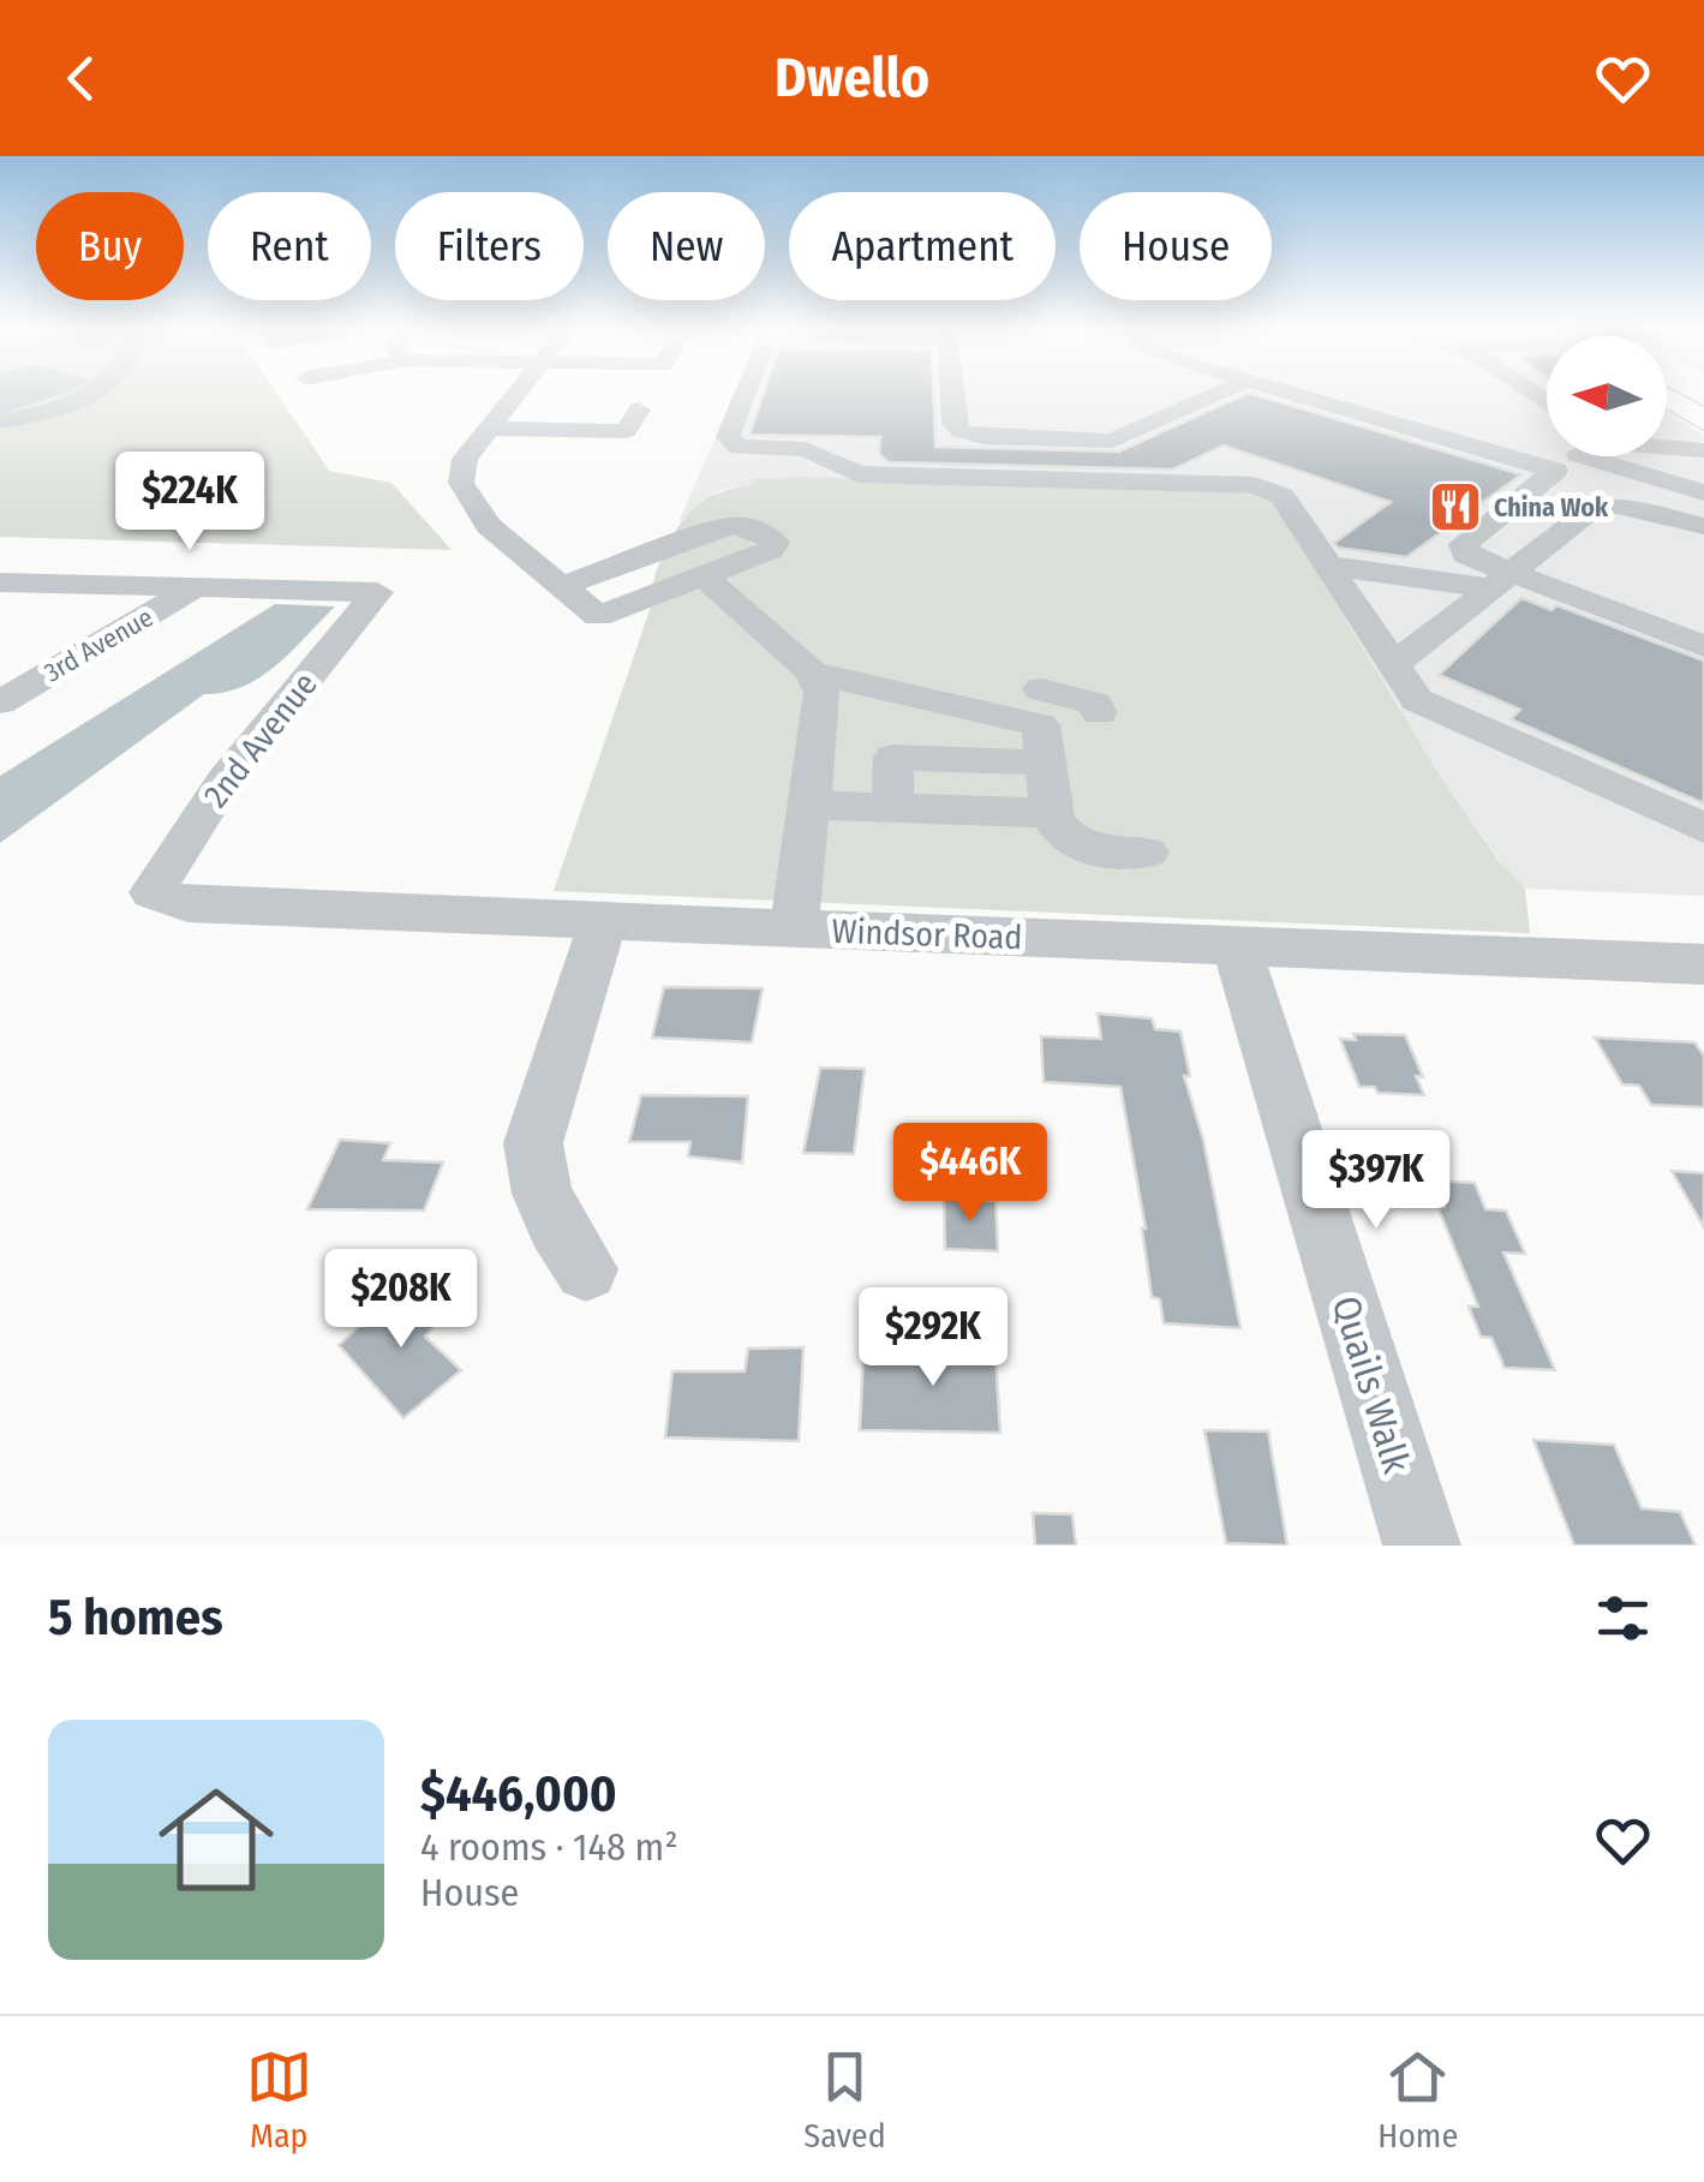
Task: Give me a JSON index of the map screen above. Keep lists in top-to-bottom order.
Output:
{
  "streets": {
    "street": [
      "3rd Avenue",
      "2nd Avenue",
      "Windsor Road",
      "Quails Walk"
    ]
  },
  "crossings": [
    ["3rd Avenue", "2nd Avenue"],
    ["2nd Avenue", "Windsor Road"],
    ["Windsor Road", "Quails Walk"]
  ],
  "places": {
    "restaurant": ["China Wok"]
  },
  "north": "left",
  "page": {
    "header": "Dwello",
    "chip": [
      "Buy",
      "Rent",
      "Filters",
      "New",
      "Apartment",
      "House"
    ],
    "price": [
      "$224K",
      "$446K",
      "$397K",
      "$208K",
      "$292K"
    ],
    "heading": "5 homes",
    "list": [
      {
        "name": "$446,000",
        "note": "4 rooms · 148 m² · House"
      }
    ],
    "tabs": ["Map", "Saved", "Home"]
  }
}
